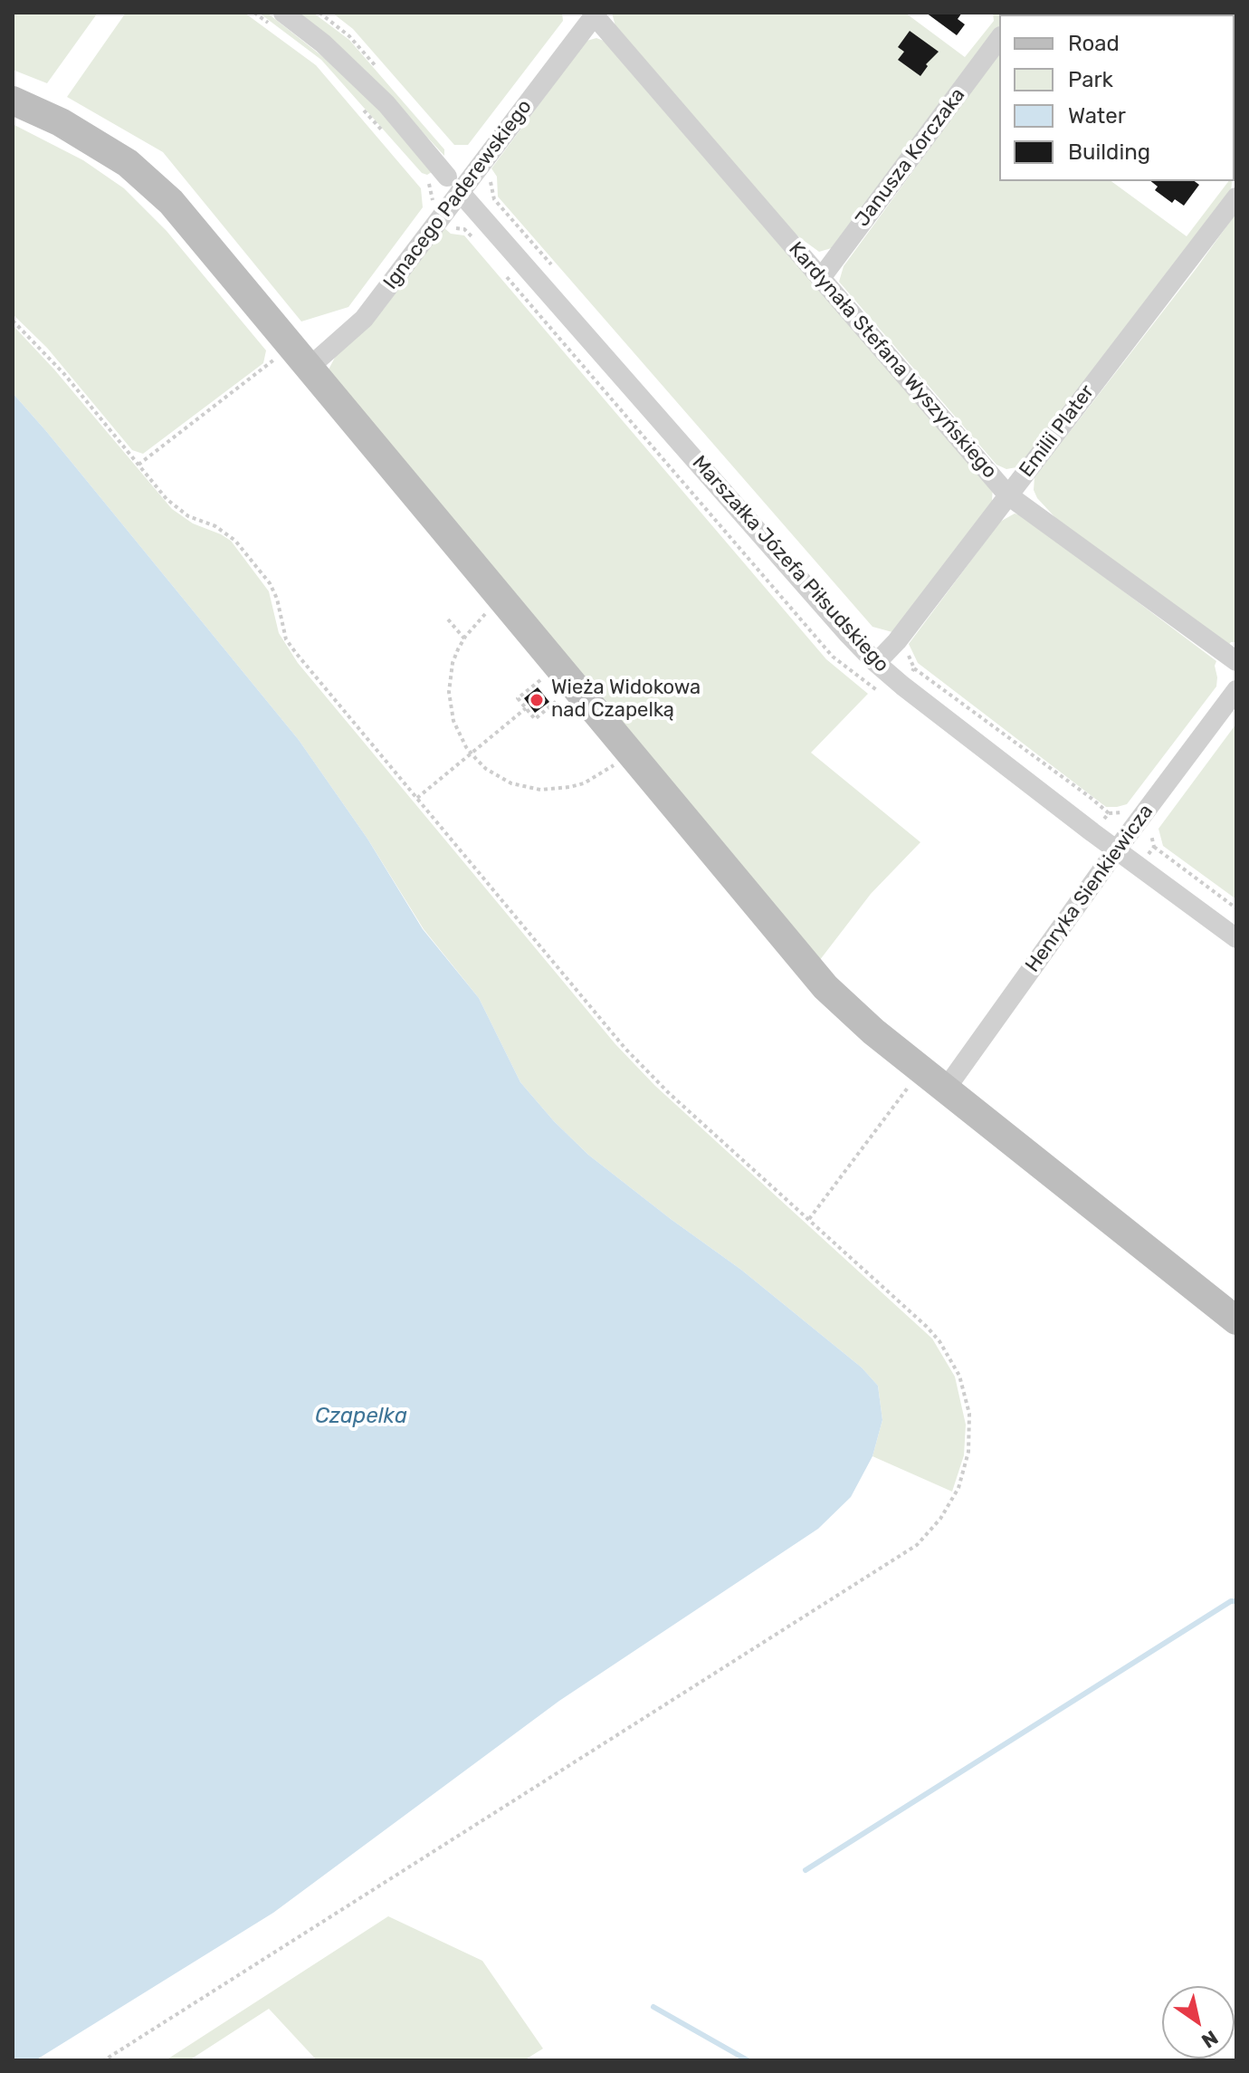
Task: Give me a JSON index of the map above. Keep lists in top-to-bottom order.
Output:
{
  "streets": {
    "street": [
      "Janusza Korczaka",
      "Ignacego Paderewskiego",
      "Kardynała Stefana Wyszyńskiego",
      "Emilii Plater",
      "Marszałka Józefa Piłsudskiego",
      "Henryka Sienkiewicza"
    ]
  },
  "crossings": [
    ["Janusza Korczaka", "Kardynała Stefana Wyszyńskiego"],
    ["Ignacego Paderewskiego", "Kardynała Stefana Wyszyńskiego"],
    ["Ignacego Paderewskiego", "Marszałka Józefa Piłsudskiego"],
    ["Kardynała Stefana Wyszyńskiego", "Emilii Plater"],
    ["Emilii Plater", "Marszałka Józefa Piłsudskiego"],
    ["Marszałka Józefa Piłsudskiego", "Henryka Sienkiewicza"]
  ],
  "water": ["Czapelka"],
  "places": ["Wieża Widokowa nad Czapelką"],
  "legend": [
    "Road",
    "Park",
    "Water",
    "Building"
  ],
  "north": "bottom right"
}
